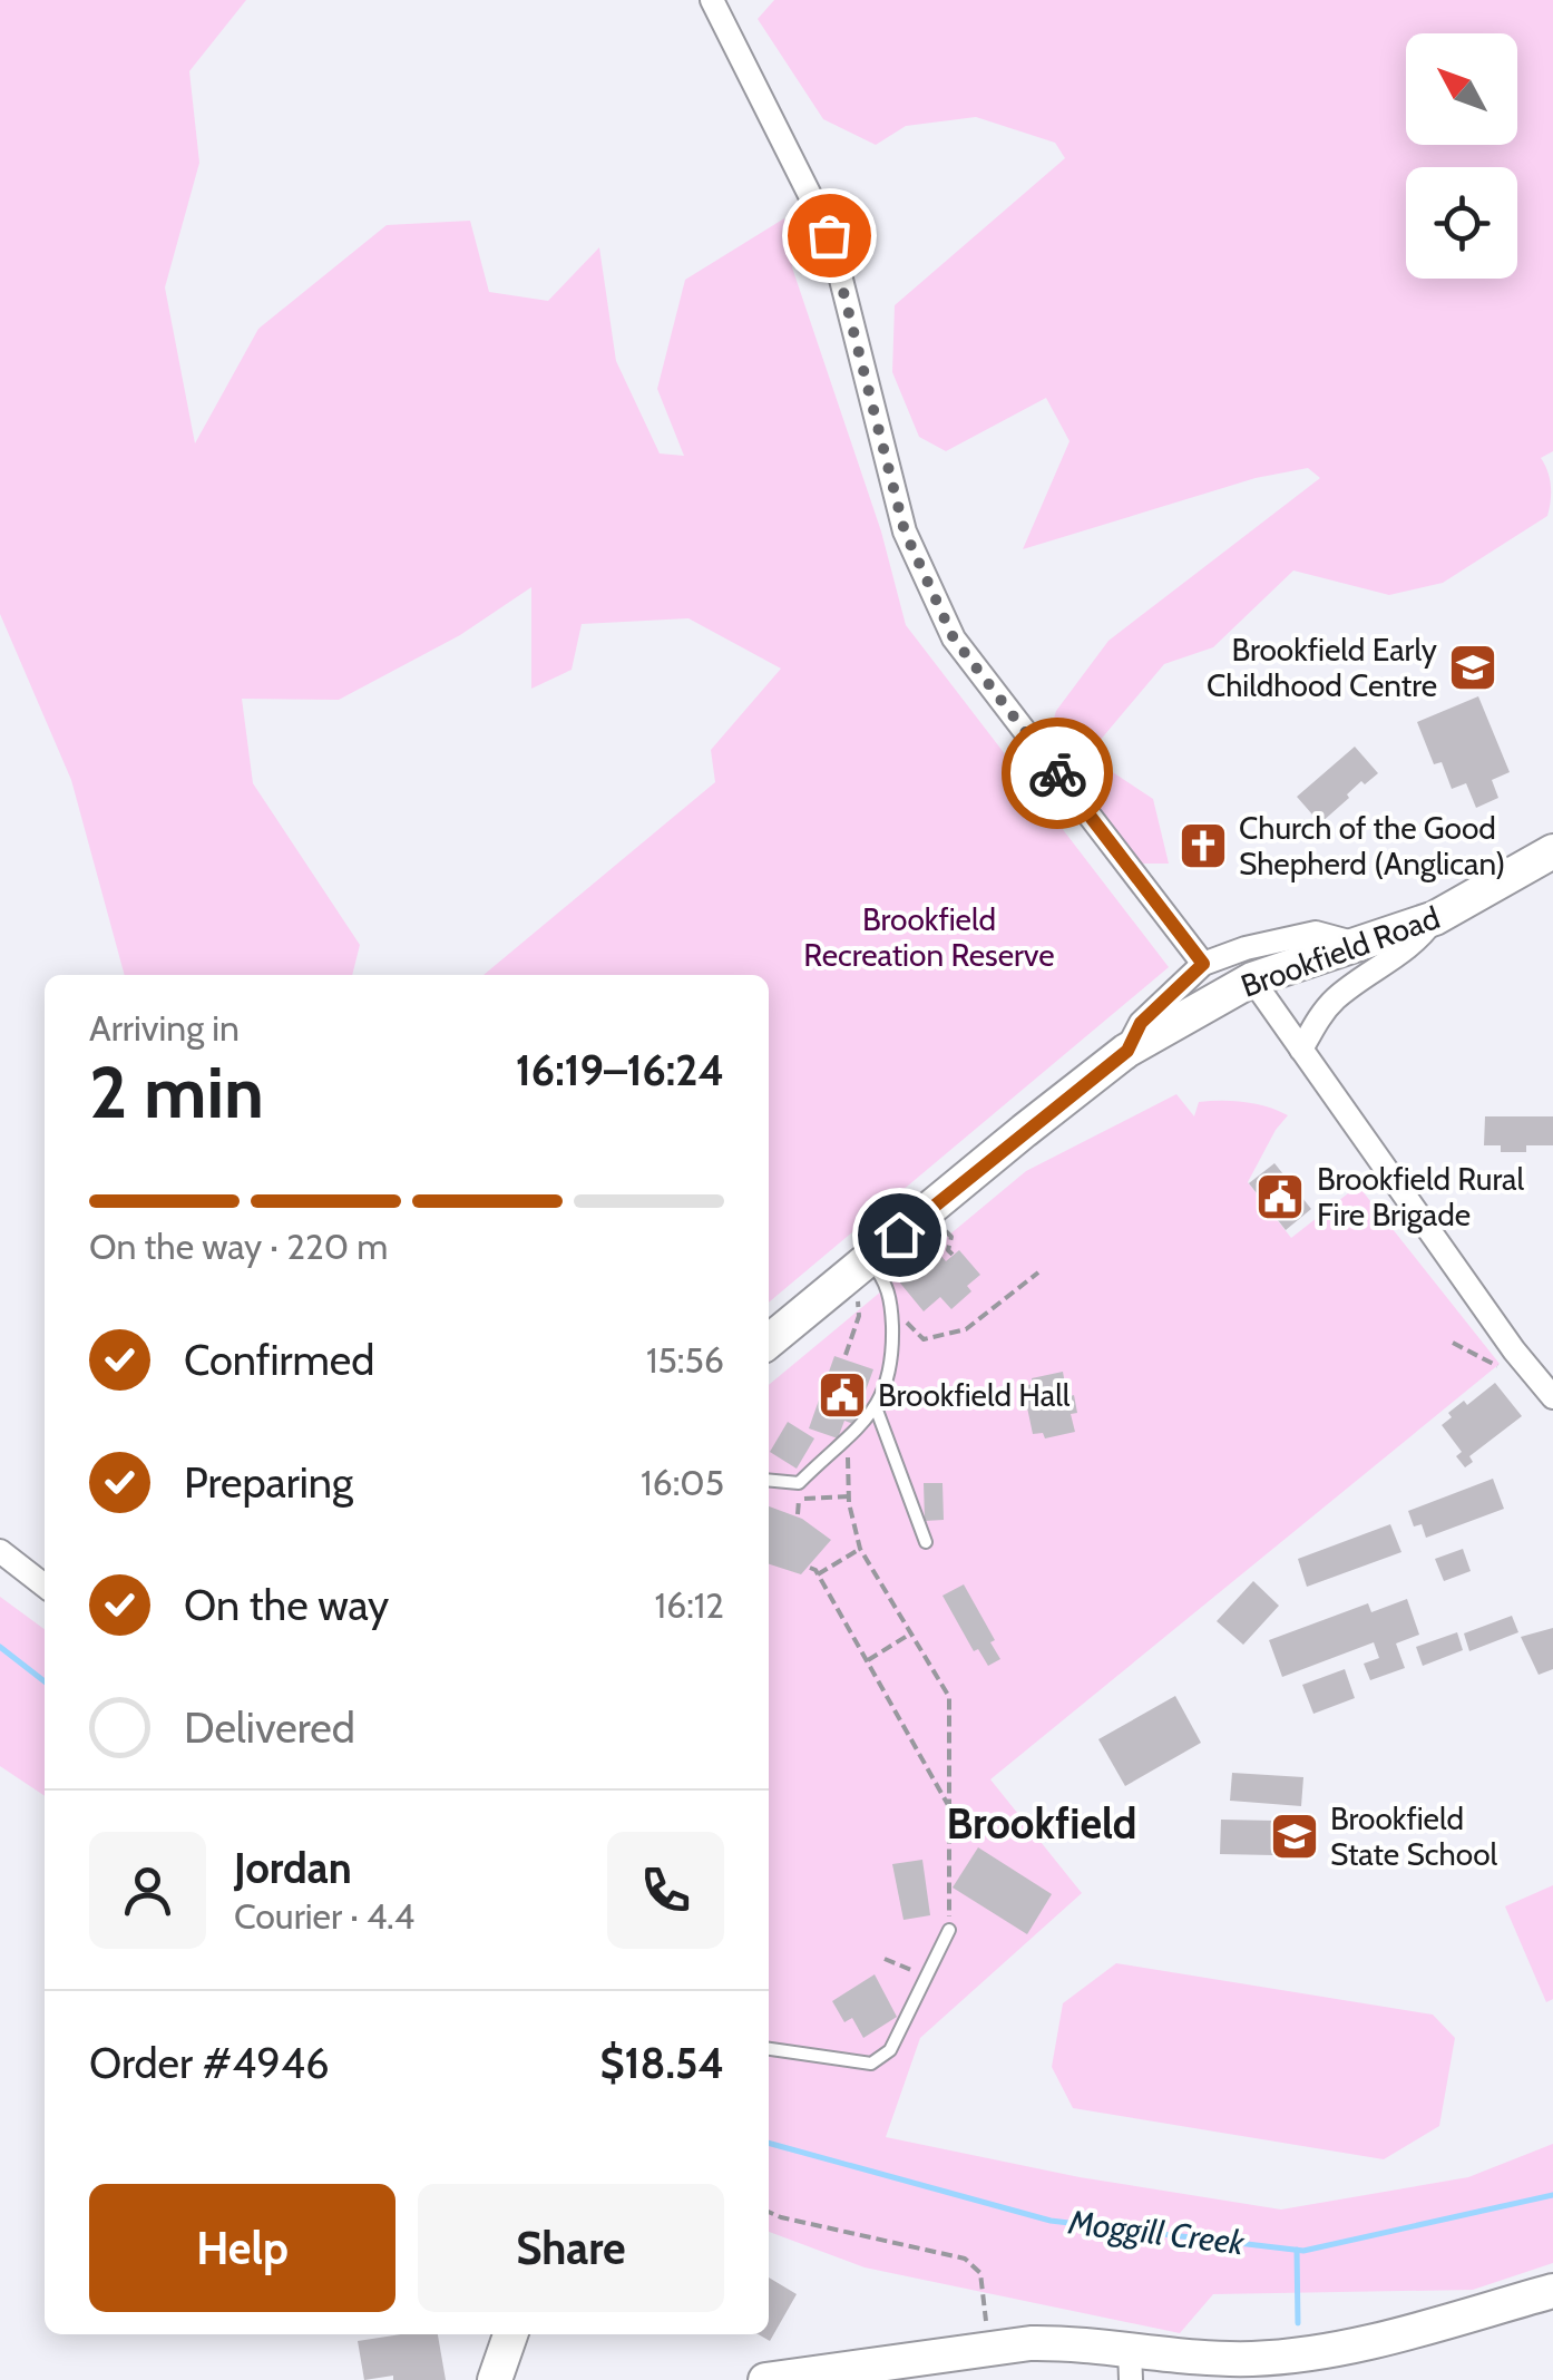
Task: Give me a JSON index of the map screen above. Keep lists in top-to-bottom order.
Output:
{
  "streets": {
    "main road": ["Brookfield Road"]
  },
  "districts": ["Brookfield"],
  "water": ["Moggill Creek"],
  "parks": ["Brookfield Recreation Reserve"],
  "places": {
    "school or university": ["Brookfield Early Childhood Centre", "Brookfield State School"],
    "church": ["Church of the Good Shepherd (Anglican)"],
    "public building": ["Brookfield Rural Fire Brigade", "Brookfield Hall"]
  },
  "north": "top left",
  "page": {
    "heading": ["2 min", "Arriving in", "16:19–16:24"],
    "panel": [
      "Jordan",
      "Courier · 4.4",
      "Order #4946",
      "$18.54"
    ],
    "bar": "On the way · 220 m",
    "list": [
      ["Confirmed", "15:56"],
      ["Preparing", "16:05"],
      ["On the way", "16:12"],
      "Delivered"
    ],
    "buttons": ["Help", "Share"]
  }
}
